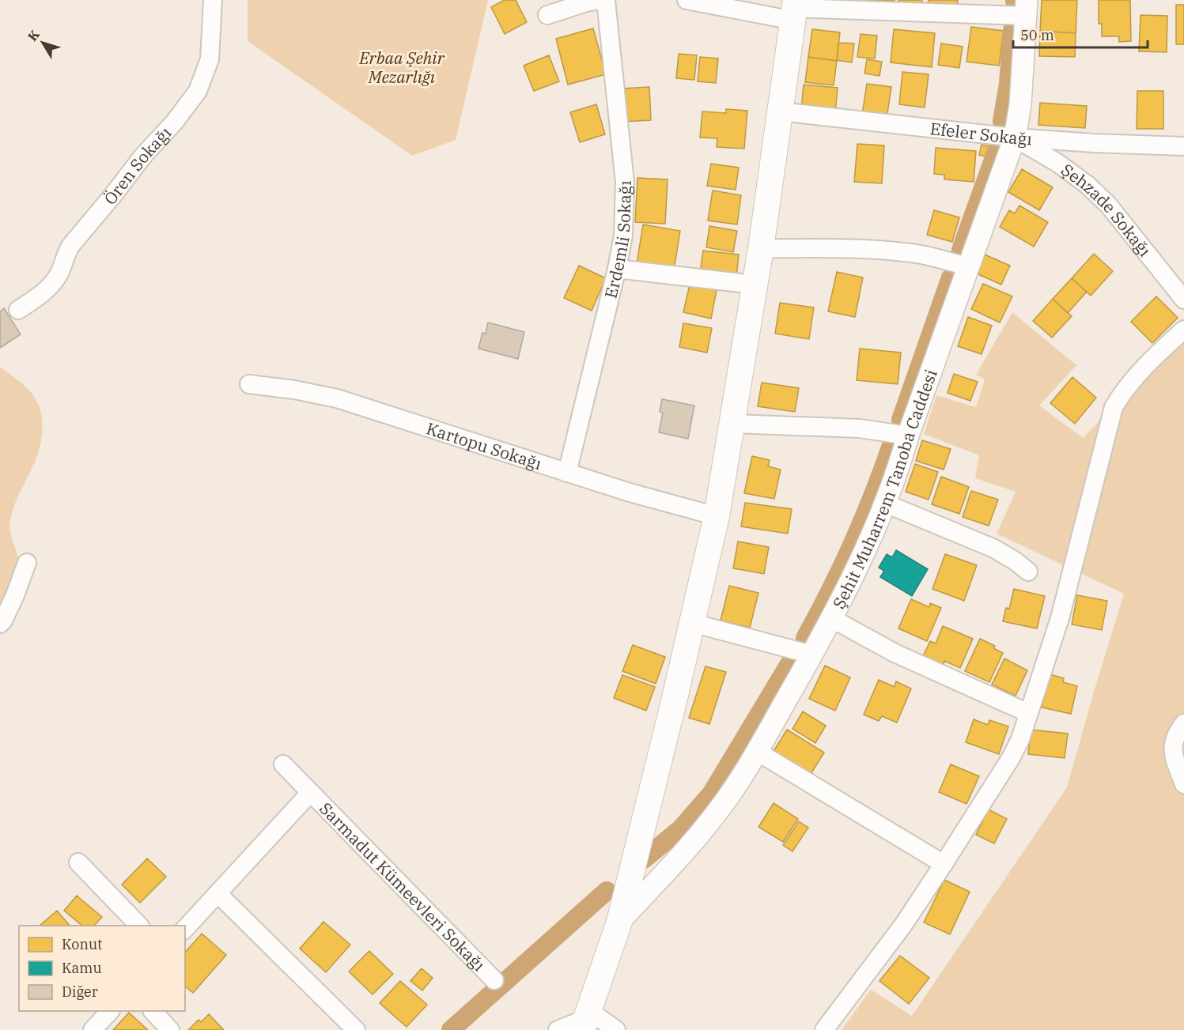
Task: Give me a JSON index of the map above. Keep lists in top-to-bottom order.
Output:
{
  "streets": {
    "street": [
      "Efeler Sokağı",
      "Ören Sokağı",
      "Şehzade Sokağı",
      "Erdemli Sokağı",
      "Kartopu Sokağı",
      "Şehit Muharrem Tanoba Caddesi",
      "Sarmadut Kümeevleri Sokağı"
    ]
  },
  "crossings": [
    ["Efeler Sokağı", "Şehzade Sokağı"],
    ["Efeler Sokağı", "Şehit Muharrem Tanoba Caddesi"],
    ["Şehzade Sokağı", "Şehit Muharrem Tanoba Caddesi"],
    ["Erdemli Sokağı", "Kartopu Sokağı"]
  ],
  "parks": ["Erbaa Şehir Mezarlığı"],
  "legend": ["Konut", "Kamu", "Diğer"],
  "scale_bar": "50 m",
  "north": "top left"
}
